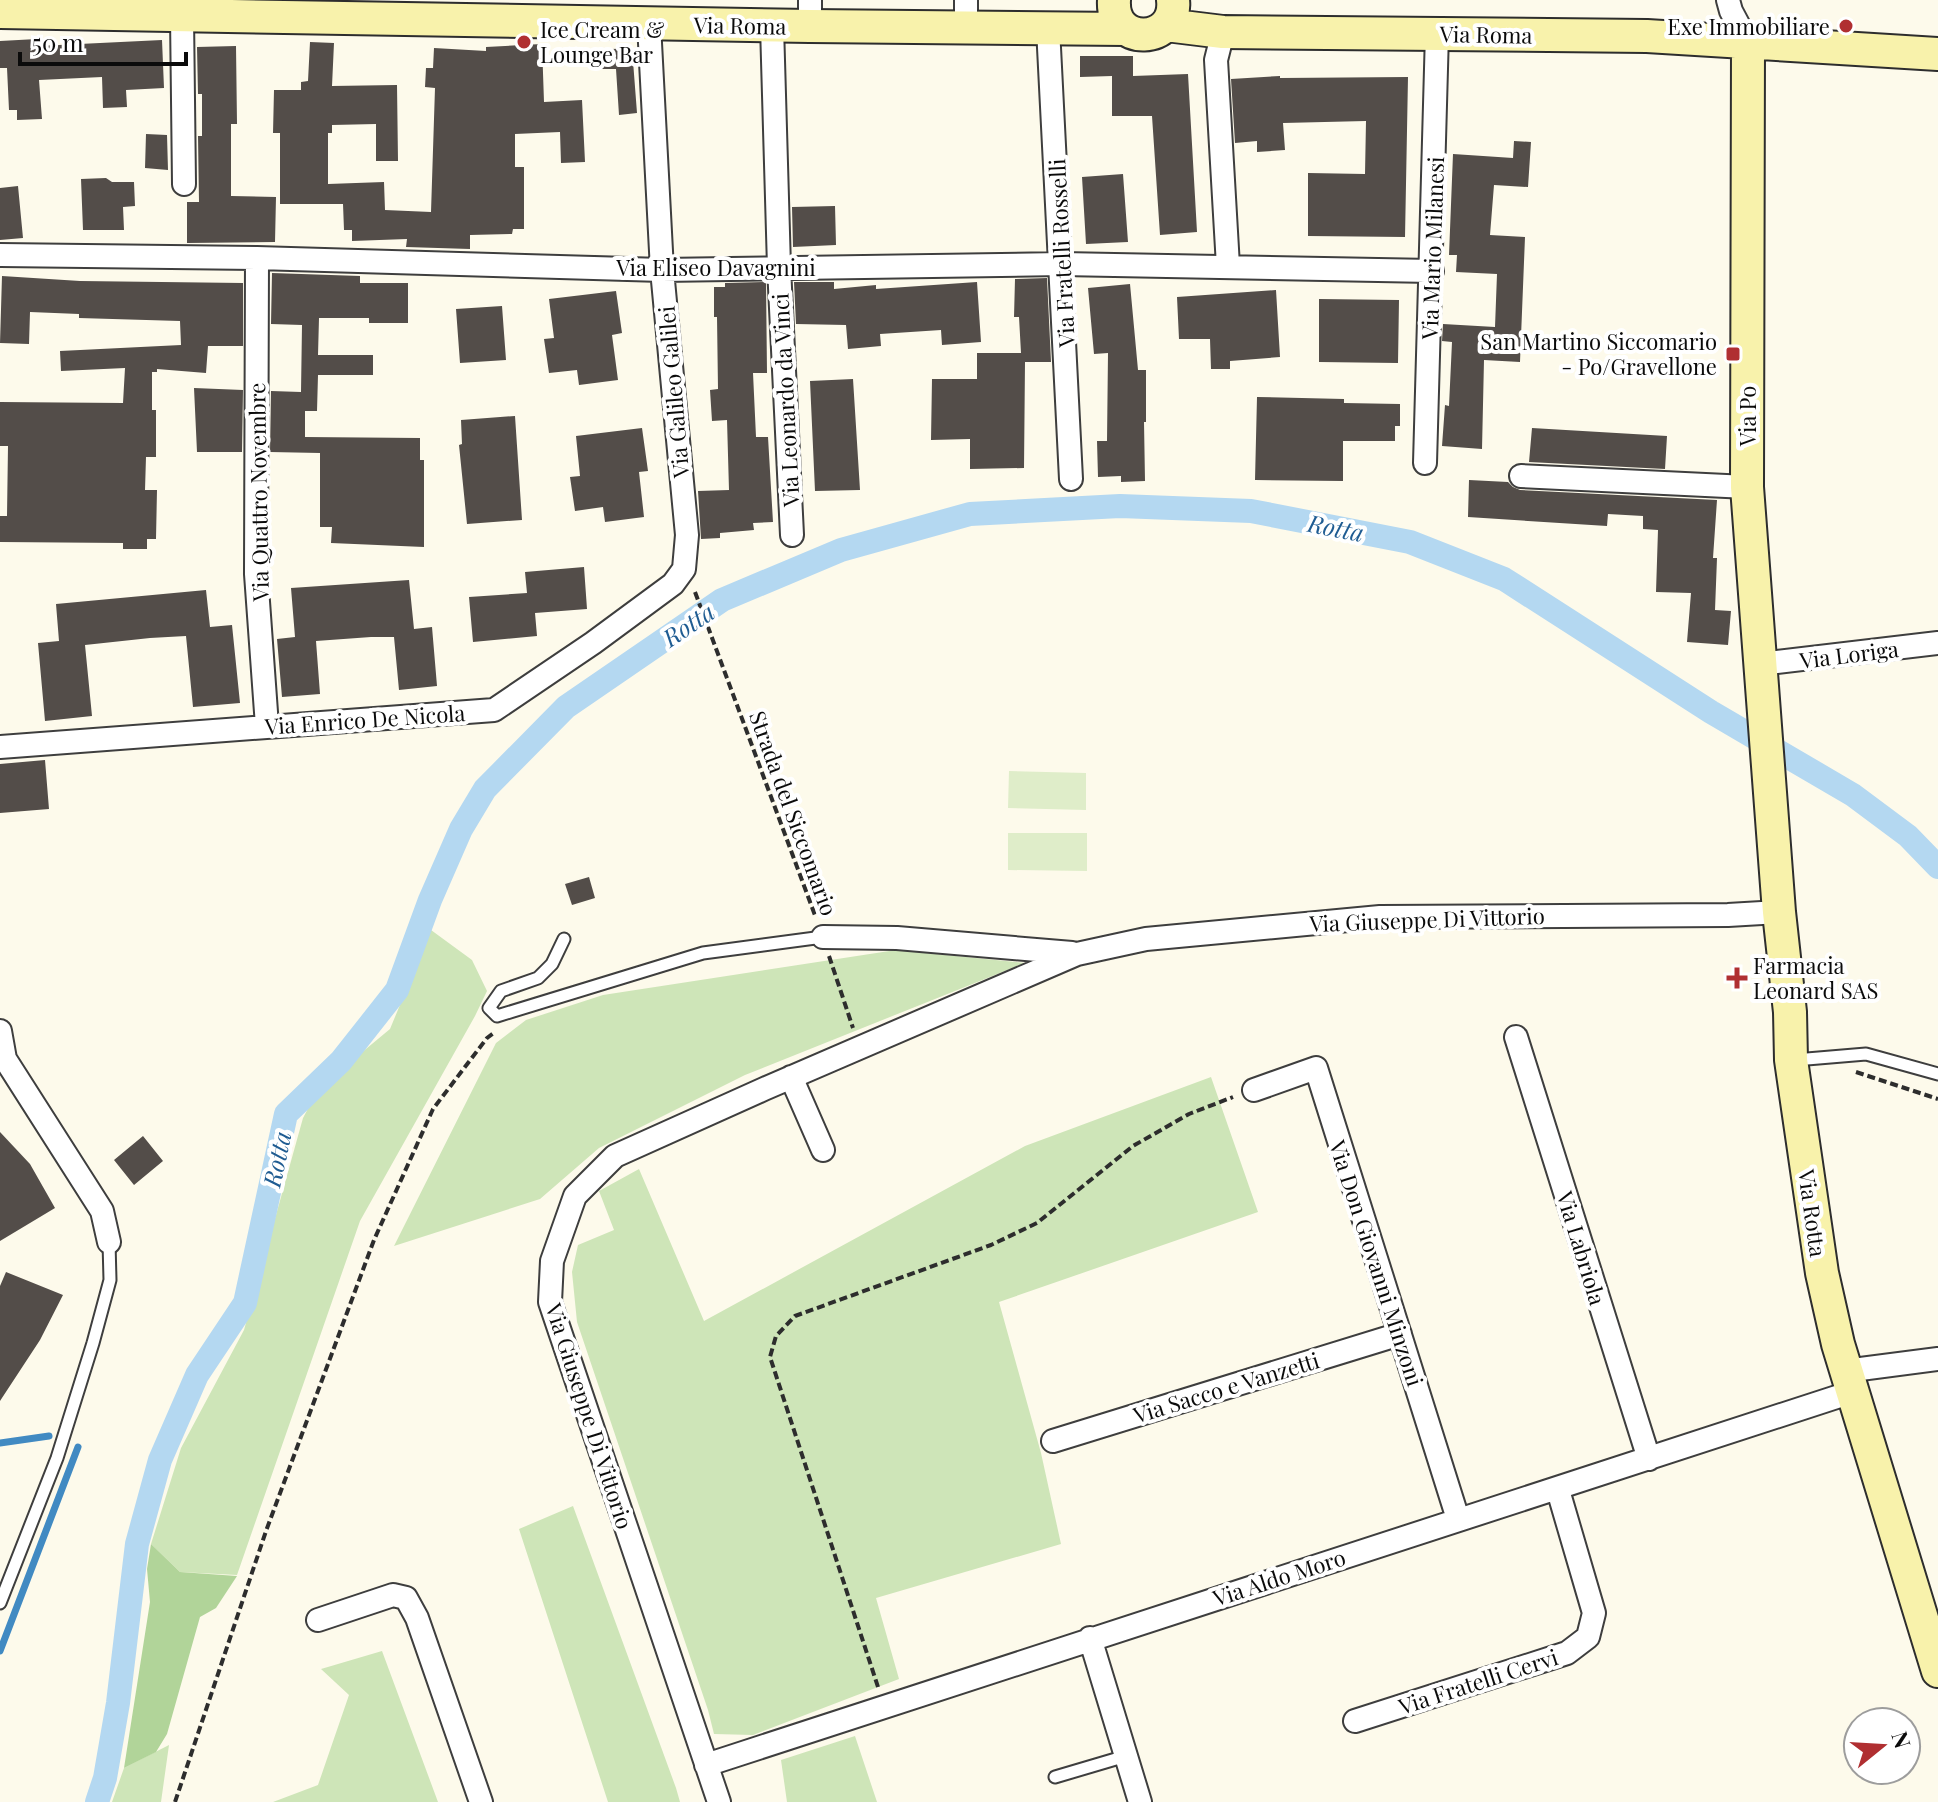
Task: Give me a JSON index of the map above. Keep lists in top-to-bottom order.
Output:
{
  "streets": {
    "street": [
      "Via Roma",
      "Via Mario Milanesi",
      "Via Fratelli Rosselli",
      "Via Eliseo Davagnini",
      "Via Galileo Galilei",
      "Via Leonardo da Vinci",
      "Via Po",
      "Via Quattro Novembre",
      "Via Loriga",
      "Via Enrico De Nicola",
      "Via Giuseppe Di Vittorio",
      "Via Rotta",
      "Via Labriola",
      "Via Don Giovanni Minzoni",
      "Via Sacco e Vanzetti",
      "Via Aldo Moro",
      "Via Fratelli Cervi"
    ],
    "path": ["Strada del Siccomario"]
  },
  "crossings": [
    ["Via Roma", "Via Mario Milanesi"],
    ["Via Roma", "Via Fratelli Rosselli"],
    ["Via Roma", "Via Galileo Galilei"],
    ["Via Roma", "Via Leonardo da Vinci"],
    ["Via Roma", "Via Po"],
    ["Via Mario Milanesi", "Via Eliseo Davagnini"],
    ["Via Fratelli Rosselli", "Via Eliseo Davagnini"],
    ["Via Eliseo Davagnini", "Via Galileo Galilei"],
    ["Via Eliseo Davagnini", "Via Leonardo da Vinci"],
    ["Via Eliseo Davagnini", "Via Quattro Novembre"],
    ["Via Galileo Galilei", "Via Enrico De Nicola"],
    ["Via Po", "Via Loriga"],
    ["Via Po", "Via Rotta"],
    ["Via Quattro Novembre", "Via Enrico De Nicola"],
    ["Strada del Siccomario", "Via Giuseppe Di Vittorio"],
    ["Via Giuseppe Di Vittorio", "Via Rotta"],
    ["Via Giuseppe Di Vittorio", "Via Aldo Moro"],
    ["Via Rotta", "Via Aldo Moro"],
    ["Via Labriola", "Via Aldo Moro"],
    ["Via Don Giovanni Minzoni", "Via Sacco e Vanzetti"],
    ["Via Don Giovanni Minzoni", "Via Aldo Moro"],
    ["Via Aldo Moro", "Via Fratelli Cervi"]
  ],
  "water": ["Rotta"],
  "places": {
    "other": ["Exe Immobiliare", "Ice Cream & Lounge Bar"],
    "transit": ["San Martino Siccomario - Po/Gravellone"],
    "health": ["Farmacia Leonard SAS"]
  },
  "scale_bar": "50 m",
  "north": "right"
}
